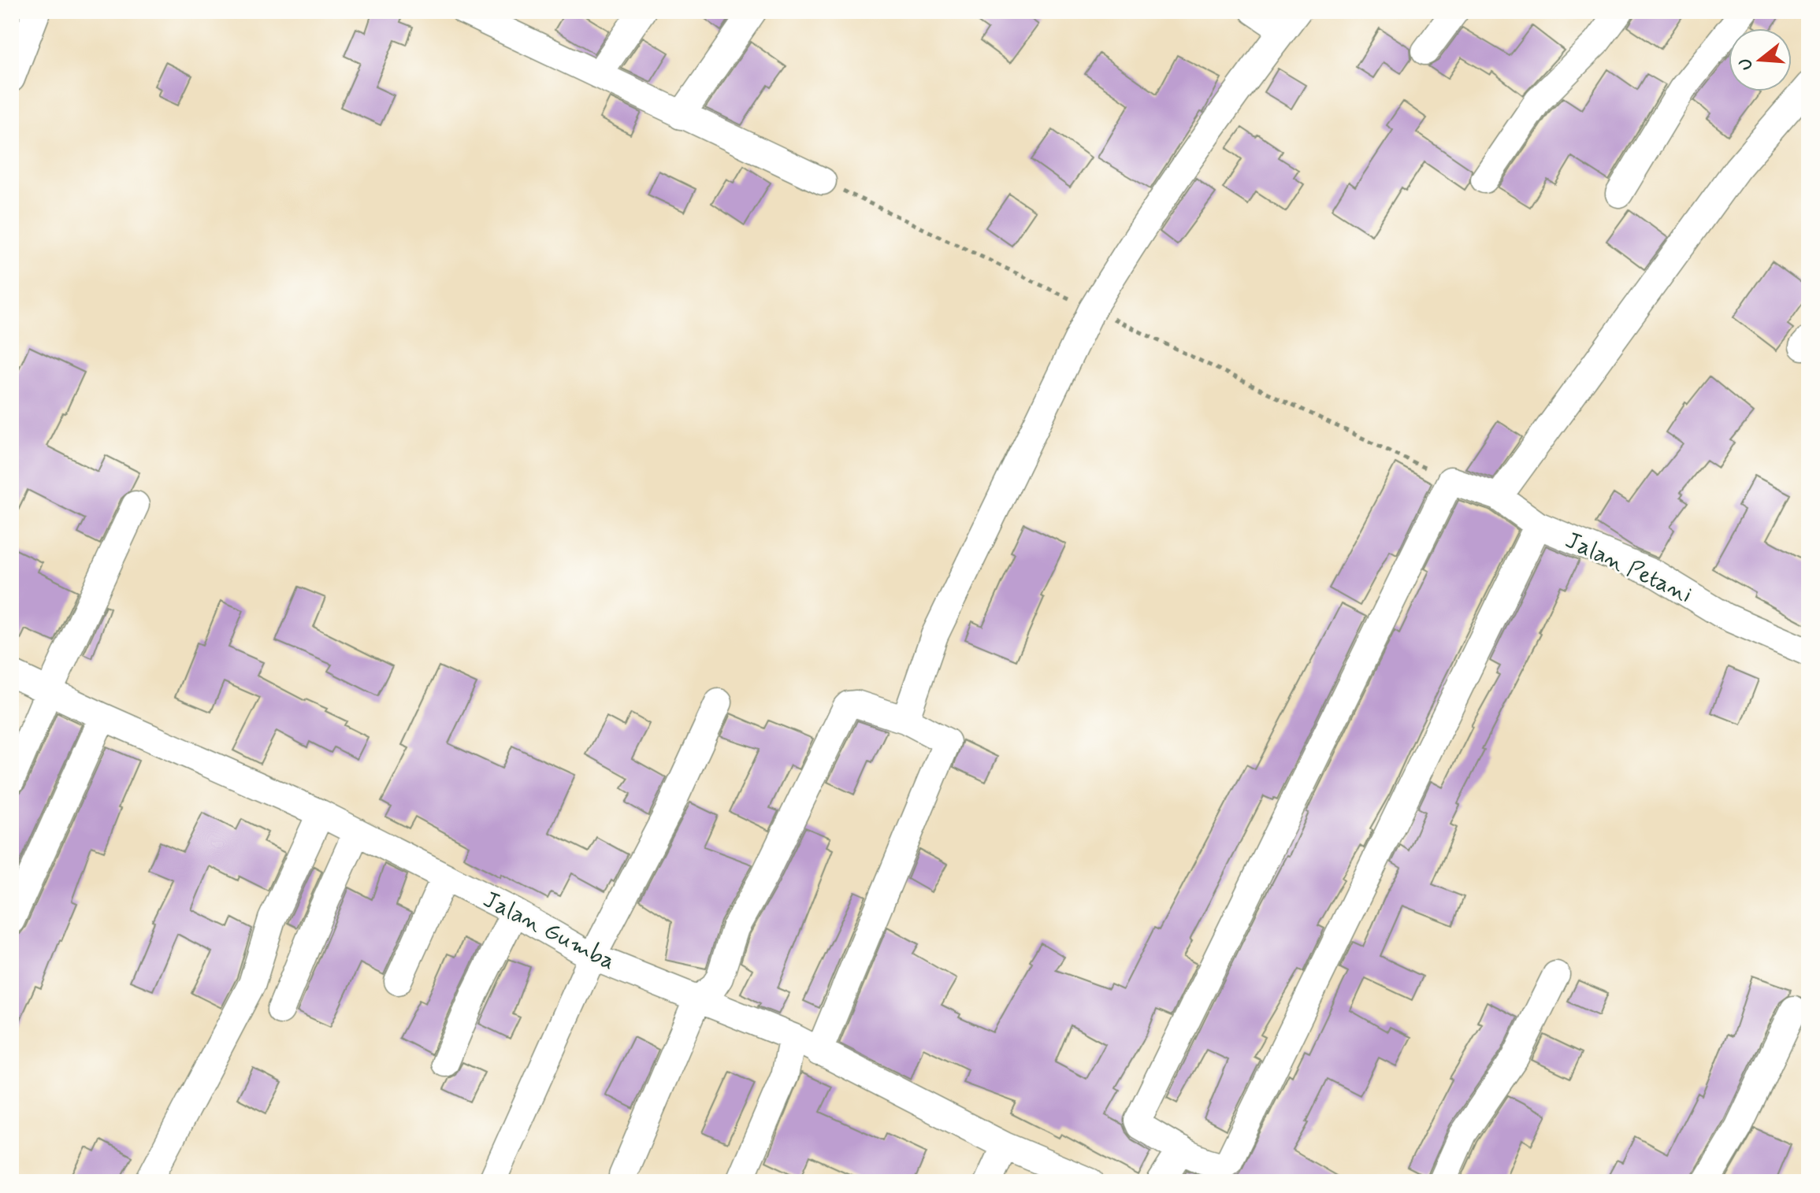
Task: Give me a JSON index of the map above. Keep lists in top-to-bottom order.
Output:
{
  "streets": {
    "street": ["Jalan Petani", "Jalan Gumba"]
  },
  "north": "left"
}
